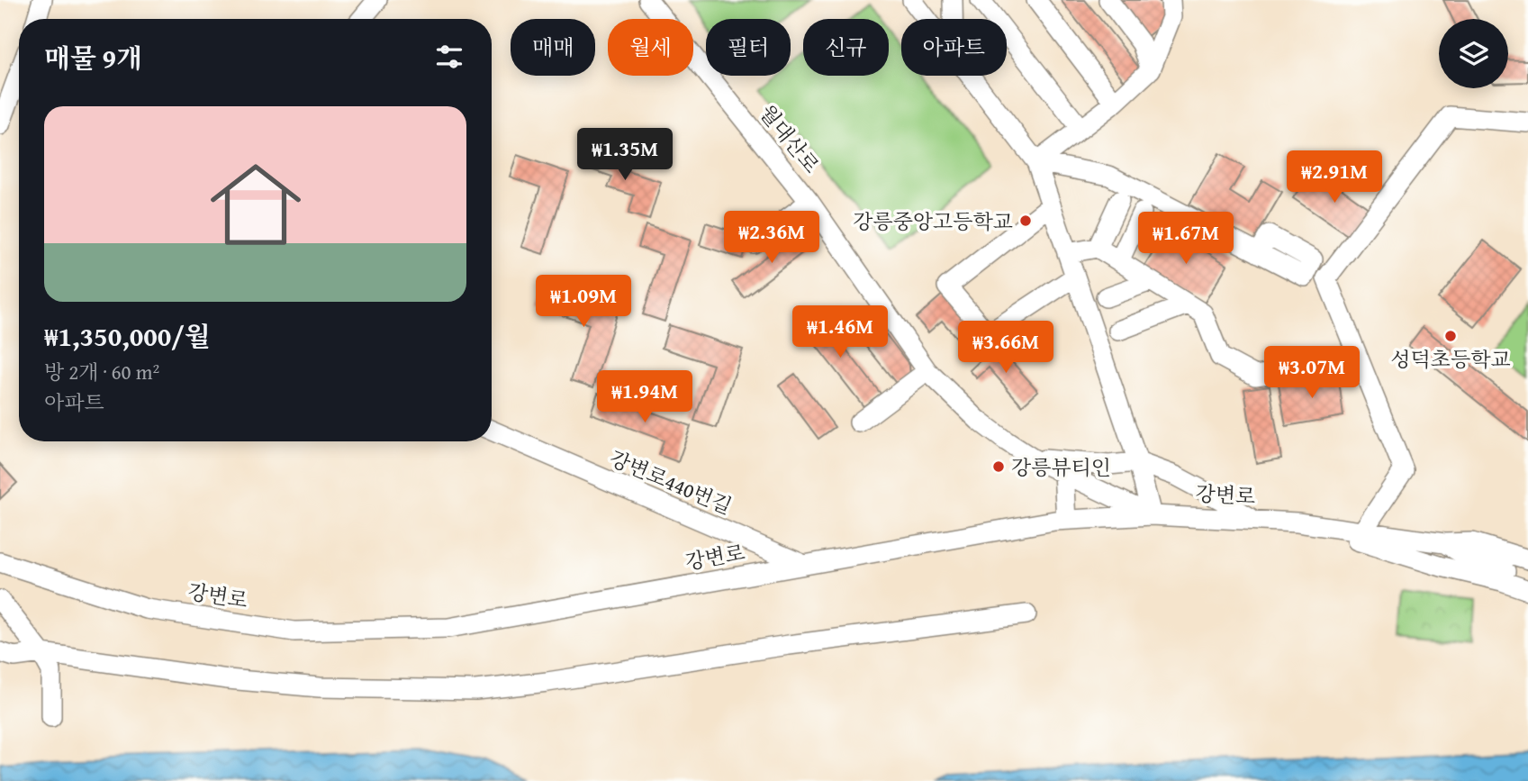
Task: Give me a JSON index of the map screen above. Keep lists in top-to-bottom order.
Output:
{
  "streets": {
    "street": ["월대산로", "강변로440번길", "강변로"]
  },
  "crossings": [
    ["월대산로", "강변로"],
    ["강변로440번길", "강변로"]
  ],
  "places": ["강릉중앙고등학교", "성덕초등학교", "강릉뷰티인"],
  "page": {
    "chip": [
      "매매",
      "월세",
      "필터",
      "신규",
      "아파트"
    ],
    "heading": "매물 9개",
    "list": [
      {
        "name": "₩1,350,000/월",
        "note": "방 2개 · 60 m² · 아파트"
      }
    ],
    "price": [
      "₩1.35M",
      "₩2.91M",
      "₩2.36M",
      "₩1.67M",
      "₩1.09M",
      "₩1.46M",
      "₩3.66M",
      "₩3.07M",
      "₩1.94M"
    ]
  }
}
